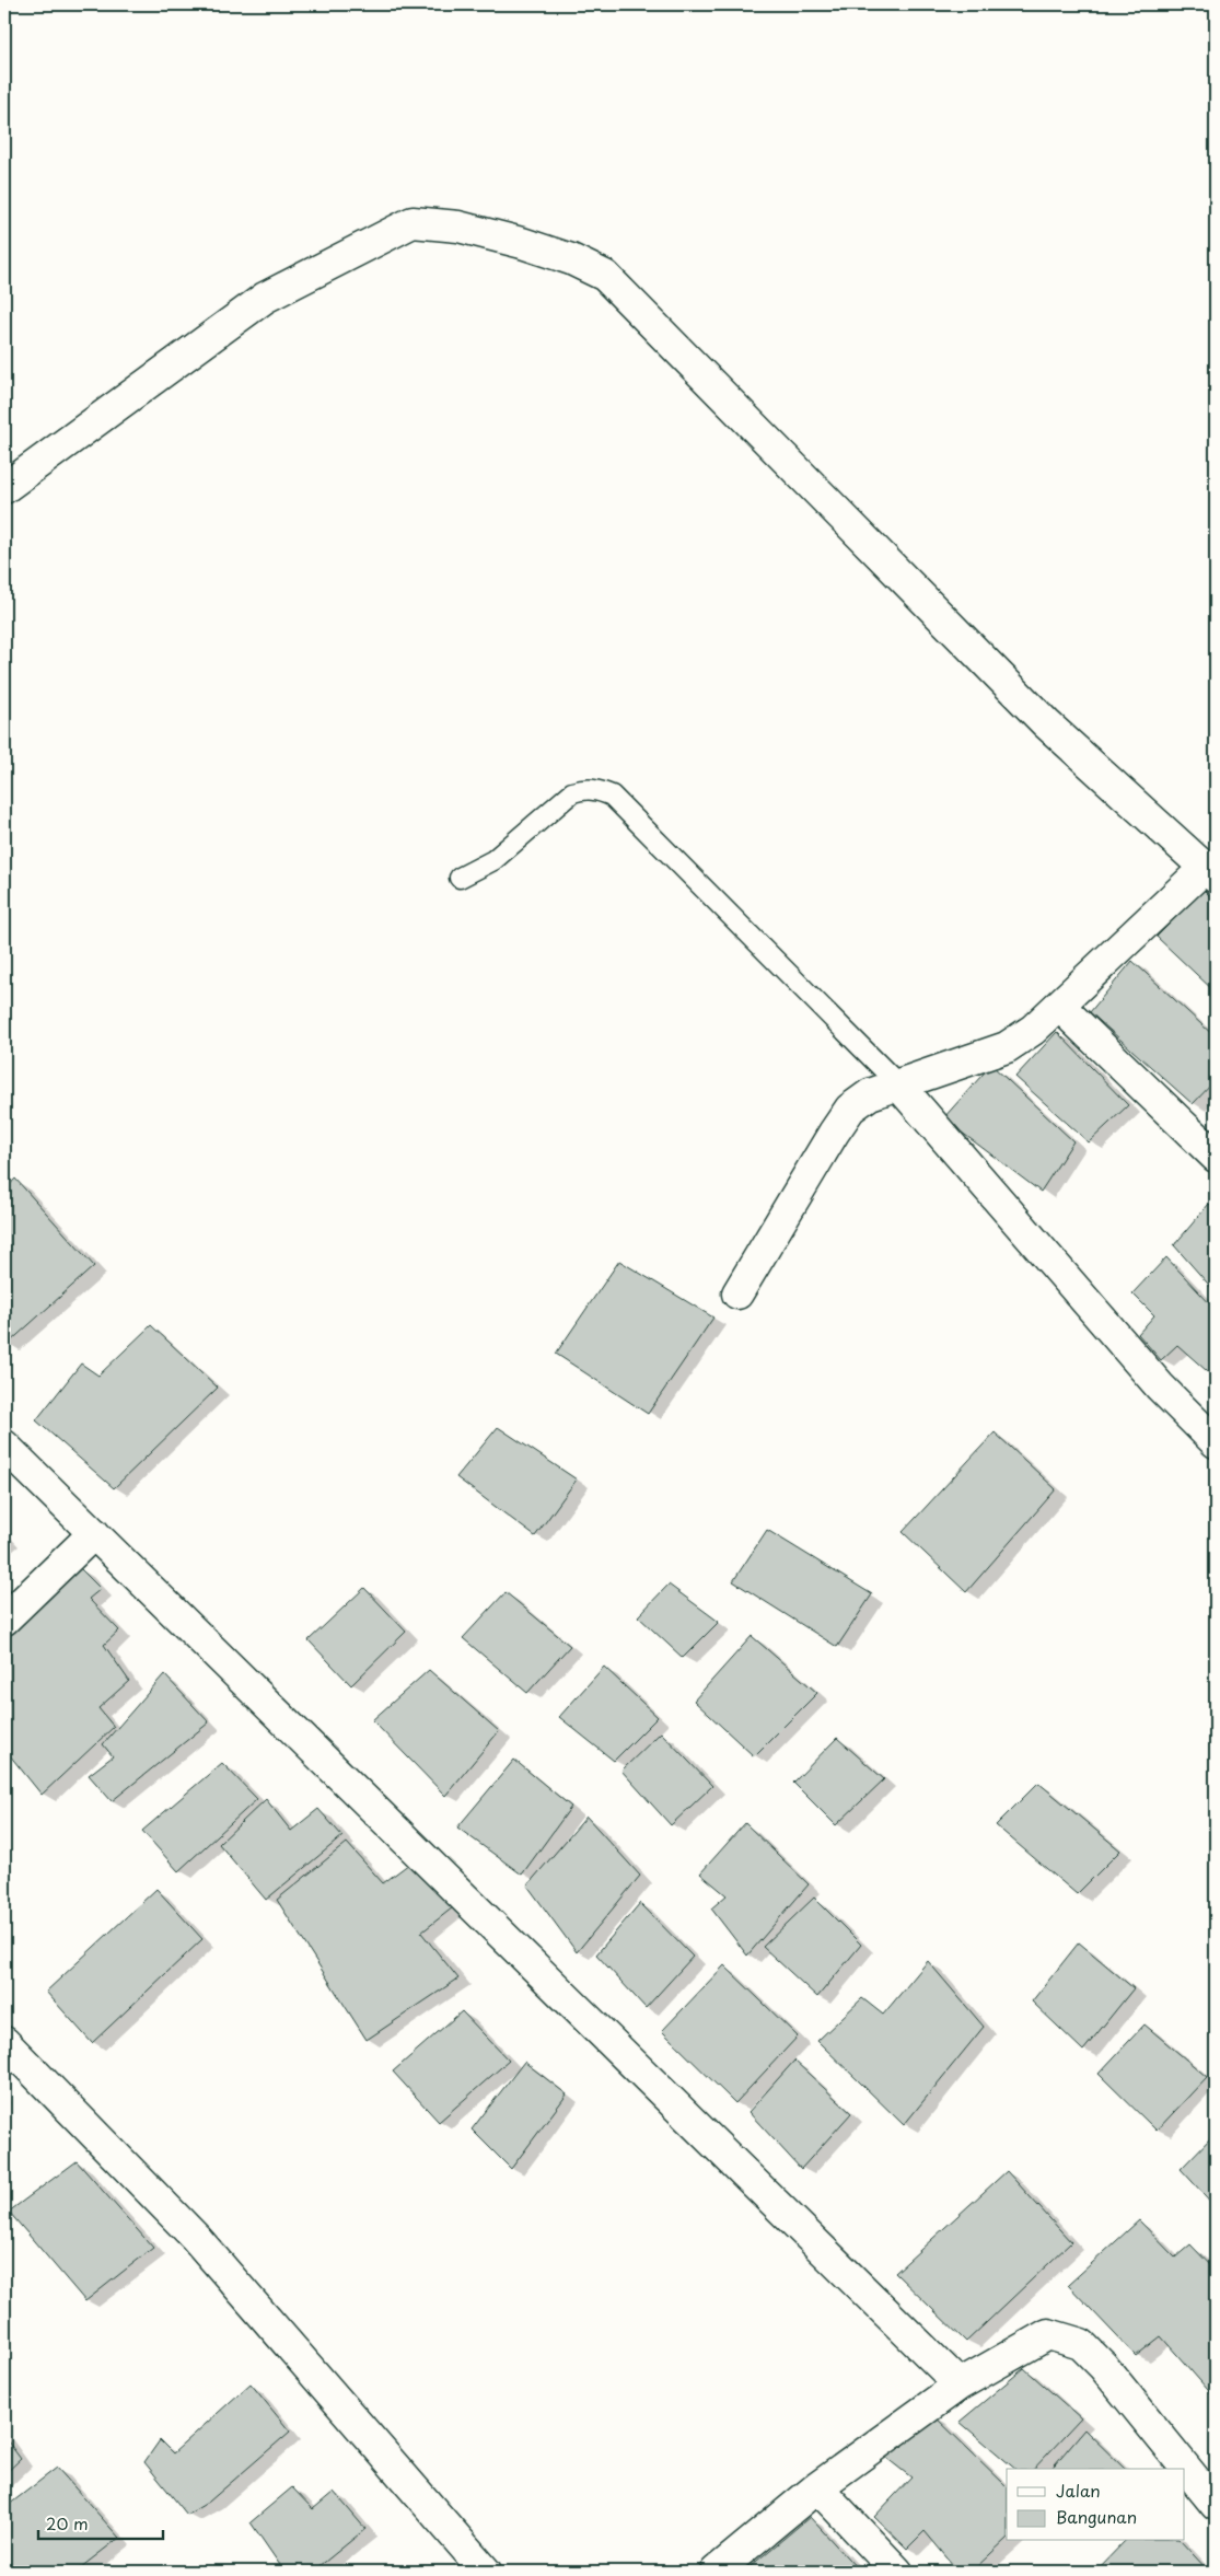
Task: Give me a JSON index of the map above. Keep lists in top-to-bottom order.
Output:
{
  "legend": ["Jalan", "Bangunan"],
  "scale_bar": "20 m"
}
